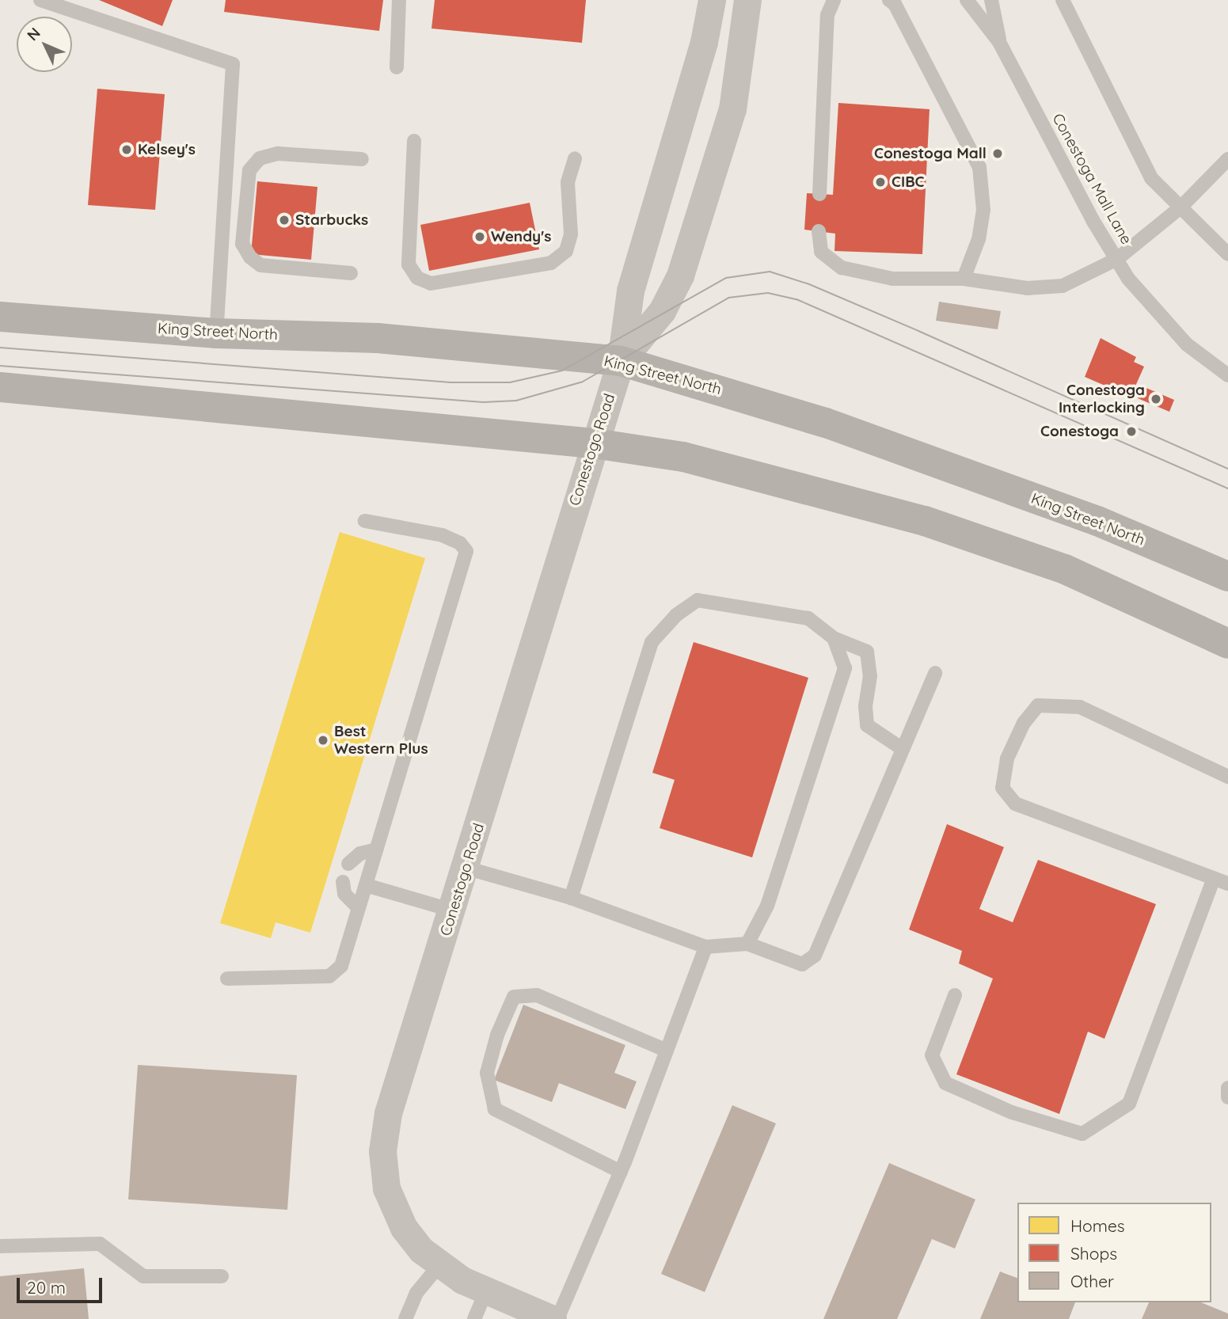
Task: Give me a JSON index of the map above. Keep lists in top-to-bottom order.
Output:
{
  "streets": {
    "main road": ["King Street North"],
    "street": ["Conestogo Road"],
    "lane": ["Conestoga Mall Lane"]
  },
  "crossings": [
    ["King Street North", "Conestogo Road"]
  ],
  "places": [
    "Kelsey's",
    "Conestoga Mall",
    "CIBC",
    "Starbucks",
    "Wendy's",
    "Conestoga Interlocking",
    "Conestoga",
    "Best Western Plus"
  ],
  "legend": ["Homes", "Shops", "Other"],
  "scale_bar": "20 m",
  "north": "top left"
}
